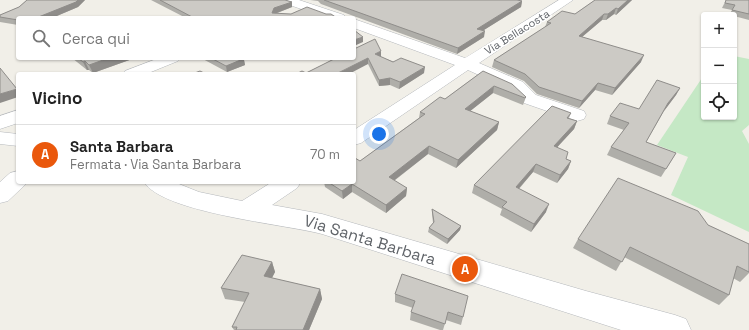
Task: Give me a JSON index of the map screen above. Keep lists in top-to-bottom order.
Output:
{
  "streets": {
    "street": ["Via Bellacosta", "Via Santa Barbara"]
  },
  "page": {
    "map_buttons": ["+", "−"],
    "search": "Cerca qui",
    "heading": "Vicino",
    "list": [
      {
        "mark": "A",
        "name": "Santa Barbara",
        "note": "Fermata · Via Santa Barbara",
        "value": "70 m"
      }
    ],
    "pins": "A"
  }
}
